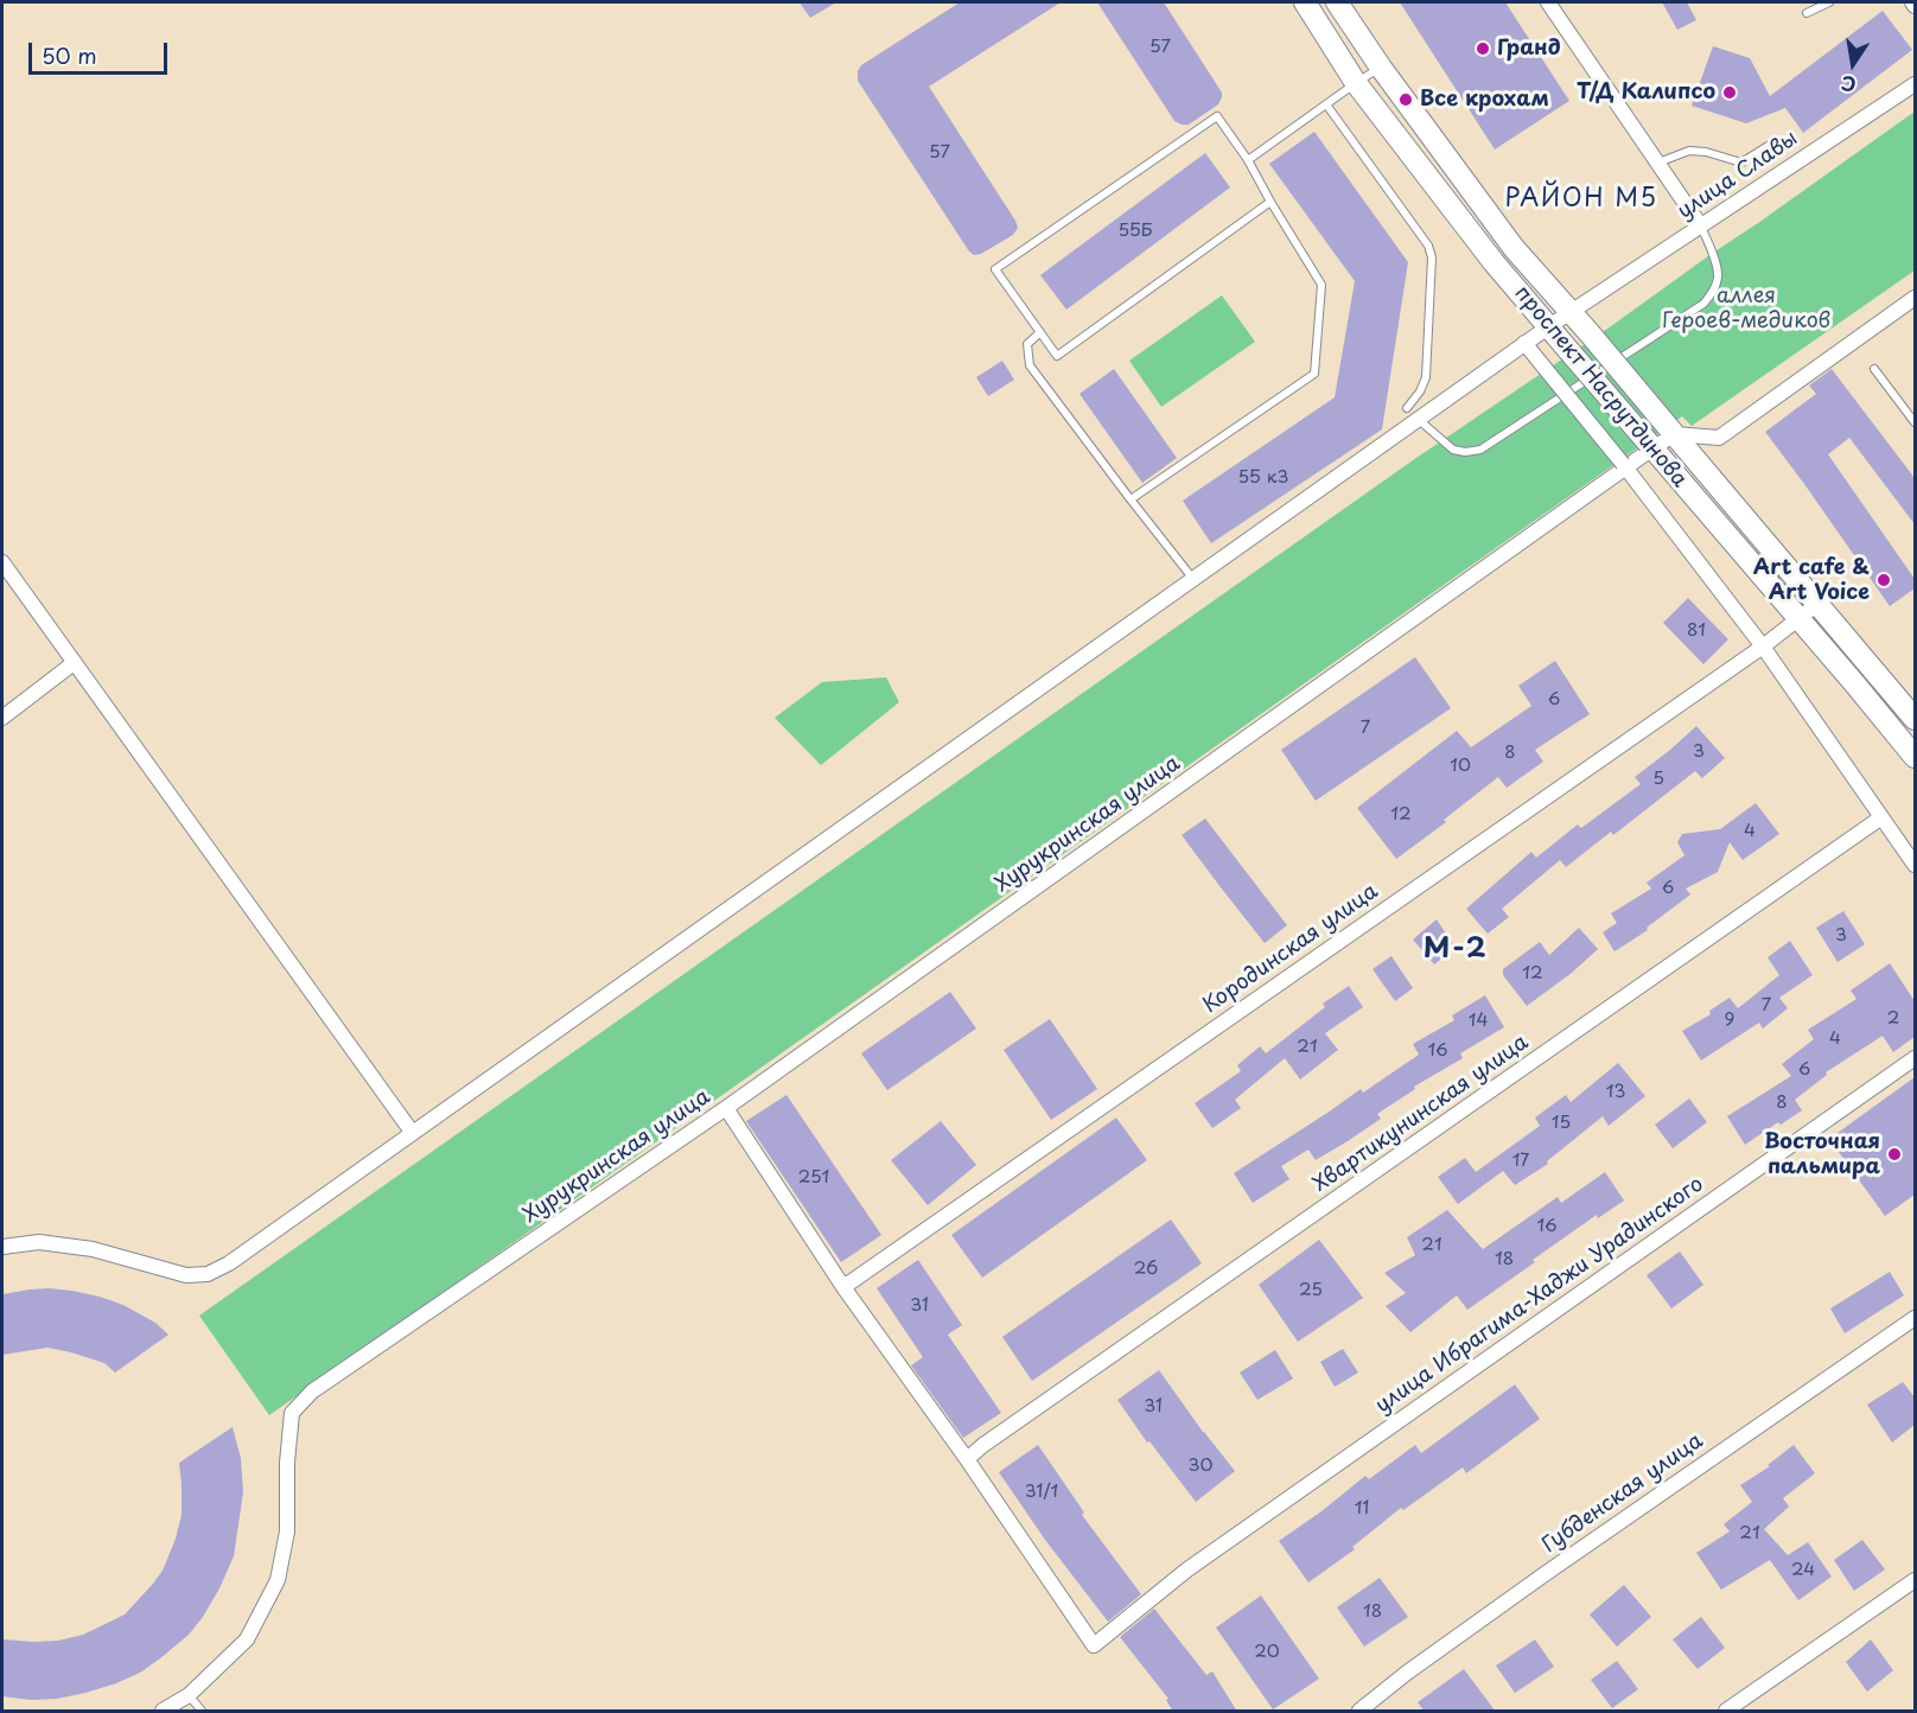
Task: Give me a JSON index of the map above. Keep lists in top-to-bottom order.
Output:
{
  "streets": {
    "main road": ["проспект Насрутдинова"],
    "street": [
      "улица Славы",
      "Хурукринская улица",
      "Кородинская улица",
      "Хвартикунинская улица",
      "улица Ибрагима-Хаджи Урадинского",
      "Губденская улица"
    ]
  },
  "crossings": [
    ["улица Славы", "проспект Насрутдинова"],
    ["проспект Насрутдинова", "Хурукринская улица"],
    ["проспект Насрутдинова", "Кородинская улица"],
    ["Хвартикунинская улица", "улица Ибрагима-Хаджи Урадинского"]
  ],
  "districts": ["РАЙОН М5", "М-2"],
  "parks": ["аллея Героев-медиков"],
  "places": [
    "Гранд",
    "Т/Д Калипсо",
    "Все крохам",
    "Art cafe & Art Voice",
    "Восточная пальмира"
  ],
  "house_numbers": [
    "57",
    "57",
    "55Б",
    "55 к3",
    "81",
    "6",
    "7",
    "3",
    "8",
    "10",
    "5",
    "12",
    "4",
    "6",
    "3",
    "12",
    "7",
    "2",
    "9",
    "14",
    "4",
    "21",
    "16",
    "6",
    "13",
    "8",
    "15",
    "17",
    "251",
    "16",
    "21",
    "18",
    "26",
    "25",
    "31",
    "31",
    "30",
    "31/1",
    "11",
    "21",
    "24",
    "18",
    "20"
  ],
  "scale_bar": "50 m",
  "north": "bottom"
}
